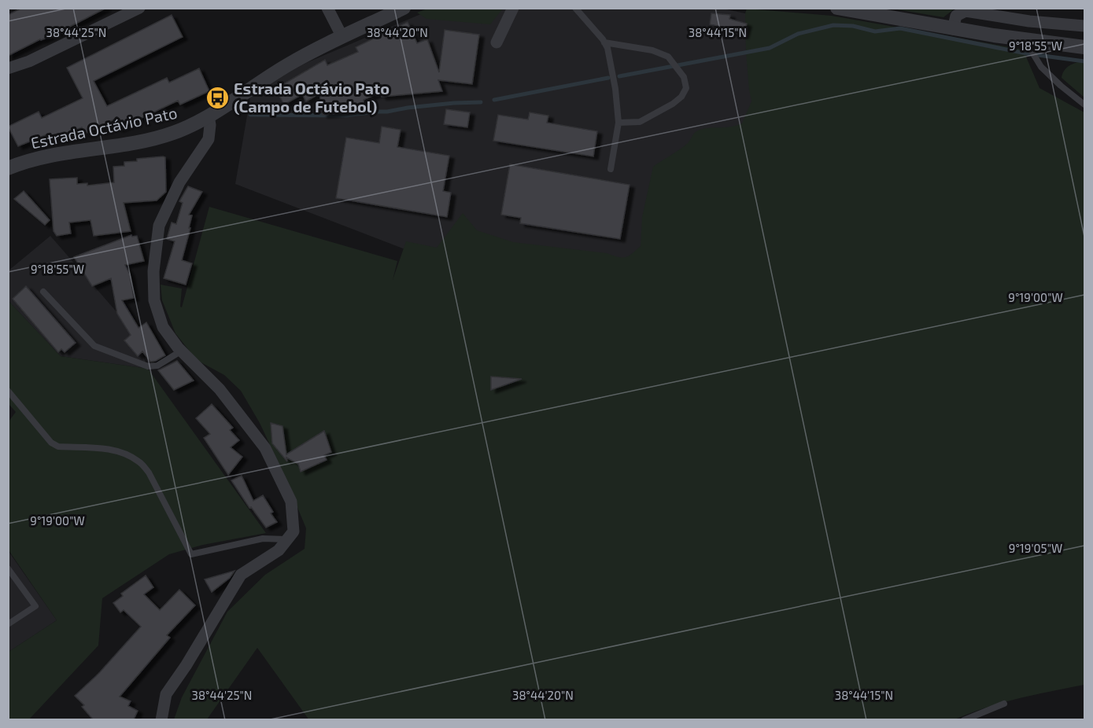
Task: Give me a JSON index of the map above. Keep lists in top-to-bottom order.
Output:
{
  "streets": {
    "street": ["Estrada Octávio Pato"]
  },
  "places": {
    "bus stop": ["Estrada Octávio Pato (Campo de Futebol)"]
  },
  "coordinates": [
    "38°44'25\"N",
    "38°44'20\"N",
    "38°44'15\"N",
    "9°18'55\"W",
    "9°19'00\"W",
    "9°19'05\"W"
  ]
}
